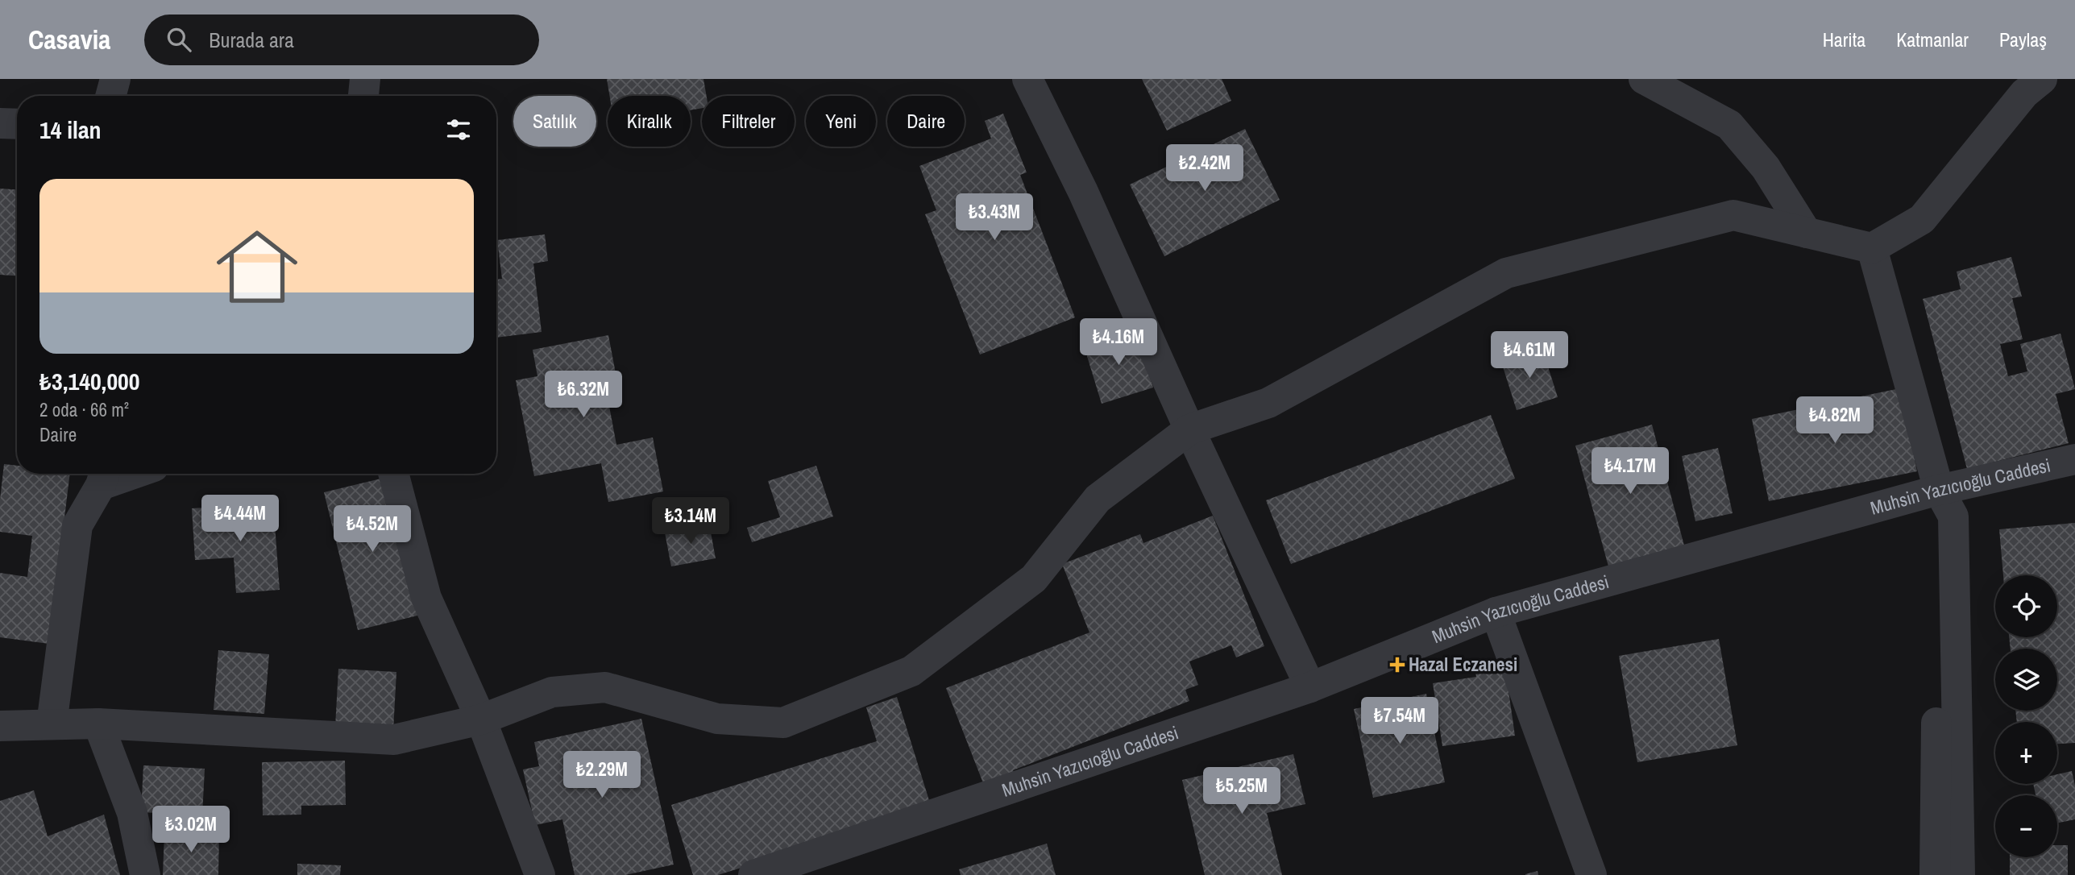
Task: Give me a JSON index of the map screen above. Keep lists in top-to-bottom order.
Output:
{
  "streets": {
    "street": ["Muhsin Yazıcıoğlu Caddesi"]
  },
  "places": {
    "health": ["Hazal Eczanesi"]
  },
  "page": {
    "header": "Casavia",
    "search": "Burada ara",
    "nav": ["Harita", "Katmanlar", "Paylaş"],
    "chip": [
      "Satılık",
      "Kiralık",
      "Filtreler",
      "Yeni",
      "Daire"
    ],
    "heading": "14 ilan",
    "price": [
      "₺2.42M",
      "₺3.43M",
      "₺4.16M",
      "₺4.61M",
      "₺6.32M",
      "₺4.82M",
      "₺4.17M",
      "₺4.44M",
      "₺3.14M",
      "₺4.52M",
      "₺7.54M",
      "₺2.29M",
      "₺5.25M",
      "₺3.02M"
    ],
    "list": [
      {
        "name": "₺3,140,000",
        "note": "2 oda · 66 m² · Daire"
      }
    ],
    "map_buttons": ["+", "−"]
  }
}
